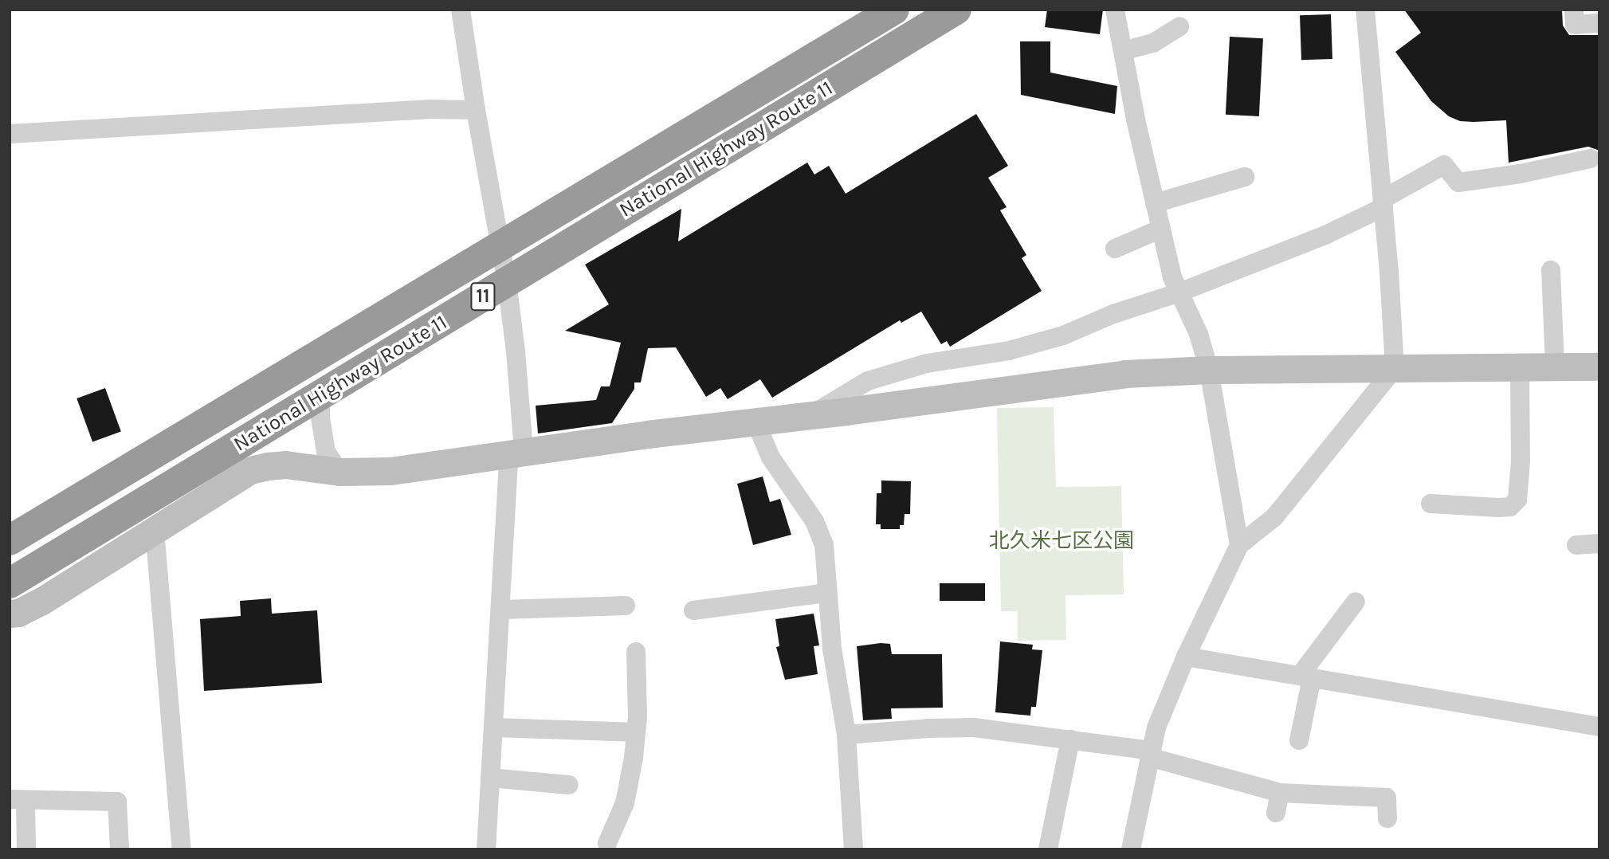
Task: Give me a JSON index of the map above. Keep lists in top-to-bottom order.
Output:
{
  "streets": {
    "highway": ["National Highway Route 11", "11"]
  },
  "parks": ["北久米七区公園"]
}
